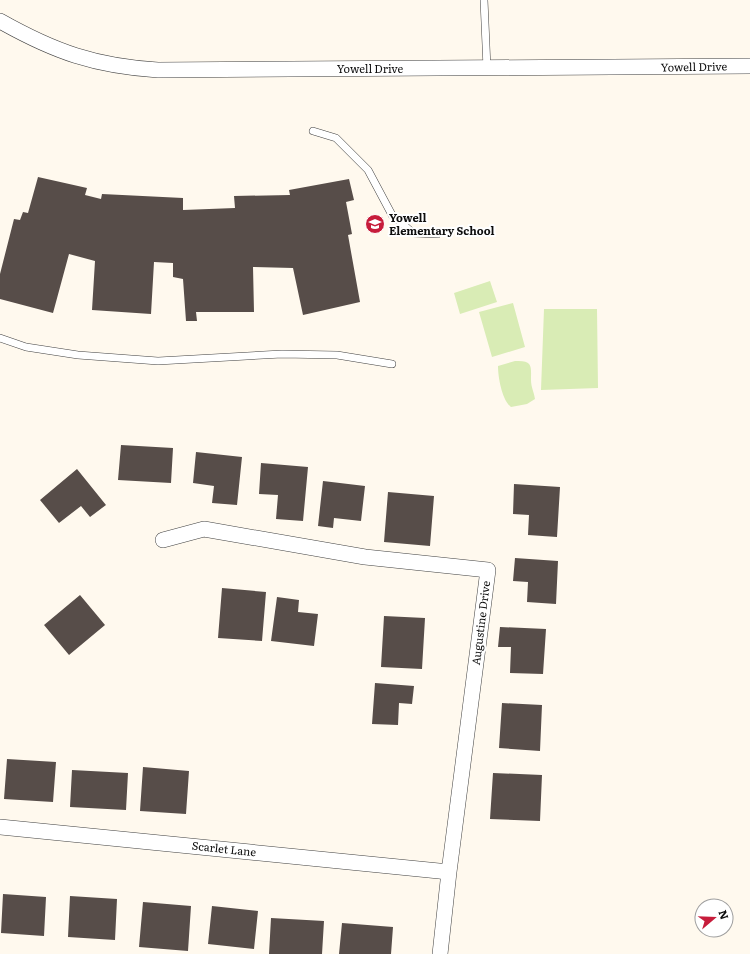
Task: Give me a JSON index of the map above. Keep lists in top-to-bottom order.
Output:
{
  "streets": {
    "street": ["Yowell Drive", "Augustine Drive", "Scarlet Lane"]
  },
  "crossings": [
    ["Augustine Drive", "Scarlet Lane"]
  ],
  "places": {
    "school or university": ["Yowell Elementary School"]
  },
  "north": "right"
}
